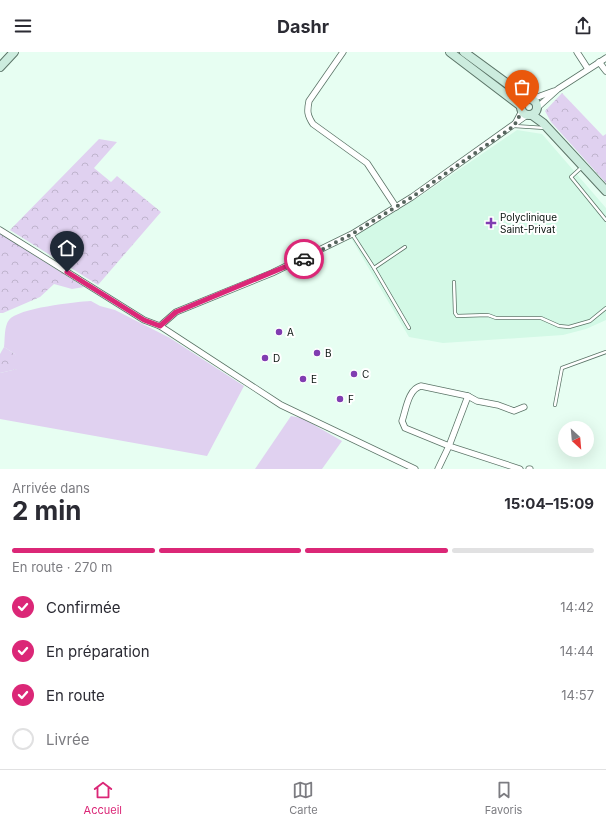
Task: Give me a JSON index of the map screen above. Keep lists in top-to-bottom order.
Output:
{
  "places": {
    "health": ["Polyclinique Saint-Privat"],
    "other": [
      "A",
      "B",
      "D",
      "C",
      "E",
      "F"
    ]
  },
  "north": "bottom right",
  "page": {
    "header": "Dashr",
    "heading": ["2 min", "Arrivée dans", "15:04–15:09"],
    "bar": "En route · 270 m",
    "list": [
      ["Confirmée", "14:42"],
      ["En préparation", "14:44"],
      ["En route", "14:57"],
      "Livrée"
    ],
    "tabs": ["Accueil", "Carte", "Favoris"]
  }
}
